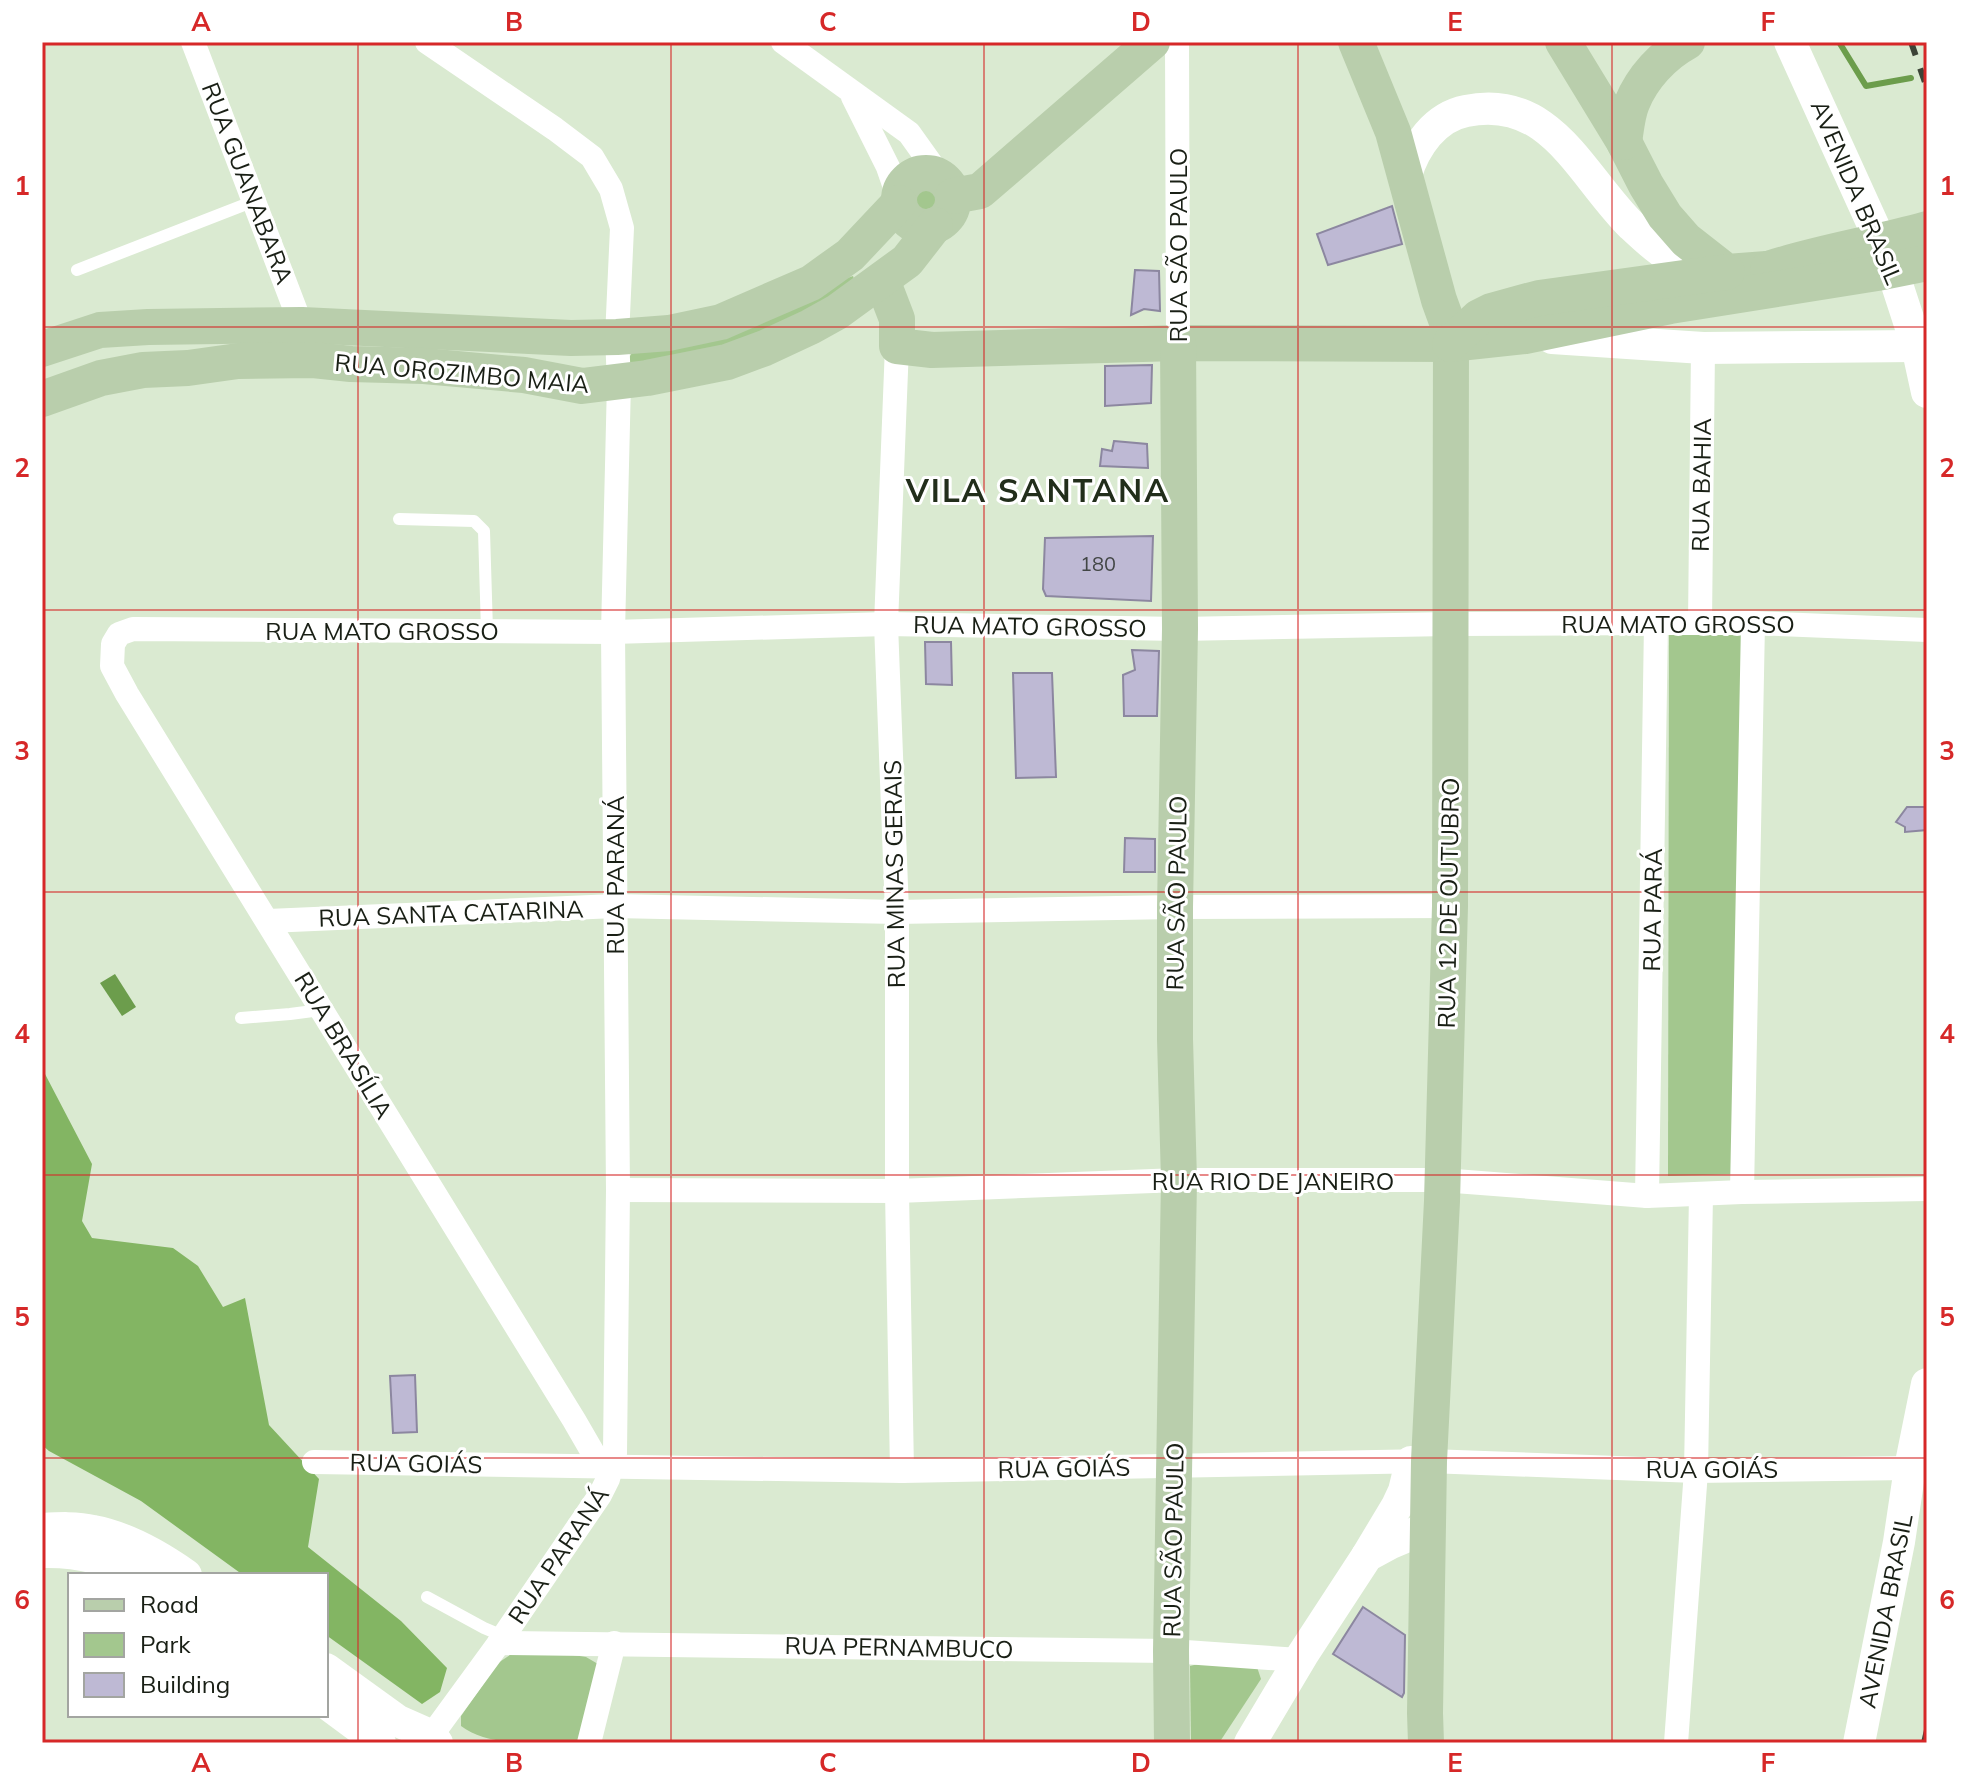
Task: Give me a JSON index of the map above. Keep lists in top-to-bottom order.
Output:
{
  "streets": {
    "main road": [
      "AVENIDA BRASIL",
      "RUA SÃO PAULO",
      "RUA OROZIMBO MAIA",
      "RUA MINAS GERAIS",
      "RUA 12 DE OUTUBRO"
    ],
    "street": [
      "RUA GUANABARA",
      "RUA BAHIA",
      "RUA MATO GROSSO",
      "RUA PARANÁ",
      "RUA PARÁ",
      "RUA SANTA CATARINA",
      "RUA BRASÍLIA",
      "RUA RIO DE JANEIRO",
      "RUA GOIÁS",
      "RUA PERNAMBUCO"
    ]
  },
  "crossings": [
    ["RUA GUANABARA", "RUA OROZIMBO MAIA"],
    ["AVENIDA BRASIL", "RUA GOIÁS"],
    ["RUA SÃO PAULO", "RUA MATO GROSSO"],
    ["RUA SÃO PAULO", "RUA SANTA CATARINA"],
    ["RUA SÃO PAULO", "RUA RIO DE JANEIRO"],
    ["RUA SÃO PAULO", "RUA GOIÁS"],
    ["RUA SÃO PAULO", "RUA PERNAMBUCO"],
    ["RUA OROZIMBO MAIA", "RUA MINAS GERAIS"],
    ["RUA OROZIMBO MAIA", "RUA PARANÁ"],
    ["RUA BAHIA", "RUA MATO GROSSO"],
    ["RUA MATO GROSSO", "RUA MINAS GERAIS"],
    ["RUA MATO GROSSO", "RUA PARANÁ"],
    ["RUA MATO GROSSO", "RUA 12 DE OUTUBRO"],
    ["RUA MATO GROSSO", "RUA PARÁ"],
    ["RUA MATO GROSSO", "RUA BRASÍLIA"],
    ["RUA MINAS GERAIS", "RUA SANTA CATARINA"],
    ["RUA MINAS GERAIS", "RUA RIO DE JANEIRO"],
    ["RUA MINAS GERAIS", "RUA GOIÁS"],
    ["RUA PARANÁ", "RUA SANTA CATARINA"],
    ["RUA PARANÁ", "RUA BRASÍLIA"],
    ["RUA PARANÁ", "RUA RIO DE JANEIRO"],
    ["RUA PARANÁ", "RUA GOIÁS"],
    ["RUA PARANÁ", "RUA PERNAMBUCO"],
    ["RUA 12 DE OUTUBRO", "RUA SANTA CATARINA"],
    ["RUA 12 DE OUTUBRO", "RUA RIO DE JANEIRO"],
    ["RUA 12 DE OUTUBRO", "RUA GOIÁS"],
    ["RUA PARÁ", "RUA RIO DE JANEIRO"],
    ["RUA SANTA CATARINA", "RUA BRASÍLIA"],
    ["RUA BRASÍLIA", "RUA GOIÁS"]
  ],
  "districts": ["VILA SANTANA"],
  "house_numbers": ["180"],
  "legend": ["Road", "Park", "Building"],
  "grid": {
    "columns": [
      "A",
      "B",
      "C",
      "D",
      "E",
      "F"
    ],
    "rows": [
      "1",
      "2",
      "3",
      "4",
      "5",
      "6"
    ]
  }
}
